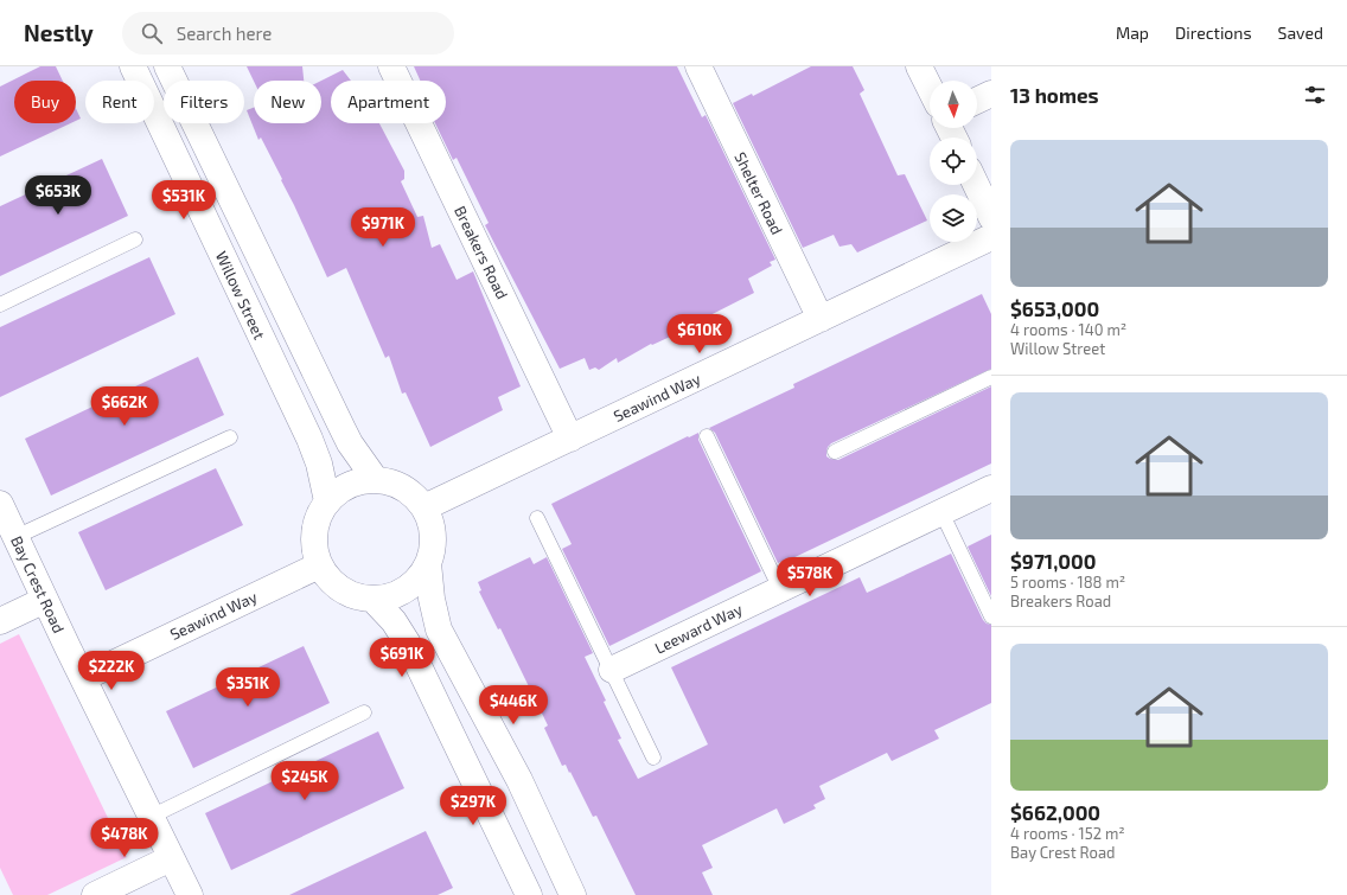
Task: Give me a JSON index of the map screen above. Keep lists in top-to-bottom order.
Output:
{
  "streets": {
    "street": [
      "Shelter Road",
      "Breakers Road",
      "Willow Street",
      "Seawind Way",
      "Bay Crest Road",
      "Leeward Way"
    ]
  },
  "crossings": [
    ["Shelter Road", "Seawind Way"],
    ["Breakers Road", "Seawind Way"],
    ["Willow Street", "Seawind Way"],
    ["Seawind Way", "Bay Crest Road"]
  ],
  "north": "bottom",
  "page": {
    "header": "Nestly",
    "search": "Search here",
    "nav": ["Map", "Directions", "Saved"],
    "heading": "13 homes",
    "chip": [
      "Buy",
      "Rent",
      "Filters",
      "New",
      "Apartment"
    ],
    "list": [
      {
        "name": "$653,000",
        "note": "4 rooms · 140 m² · Willow Street"
      },
      {
        "name": "$971,000",
        "note": "5 rooms · 188 m² · Breakers Road"
      },
      {
        "name": "$662,000",
        "note": "4 rooms · 152 m² · Bay Crest Road"
      }
    ],
    "price": [
      "$653K",
      "$531K",
      "$971K",
      "$610K",
      "$662K",
      "$578K",
      "$691K",
      "$222K",
      "$351K",
      "$446K",
      "$245K",
      "$297K",
      "$478K"
    ]
  }
}
